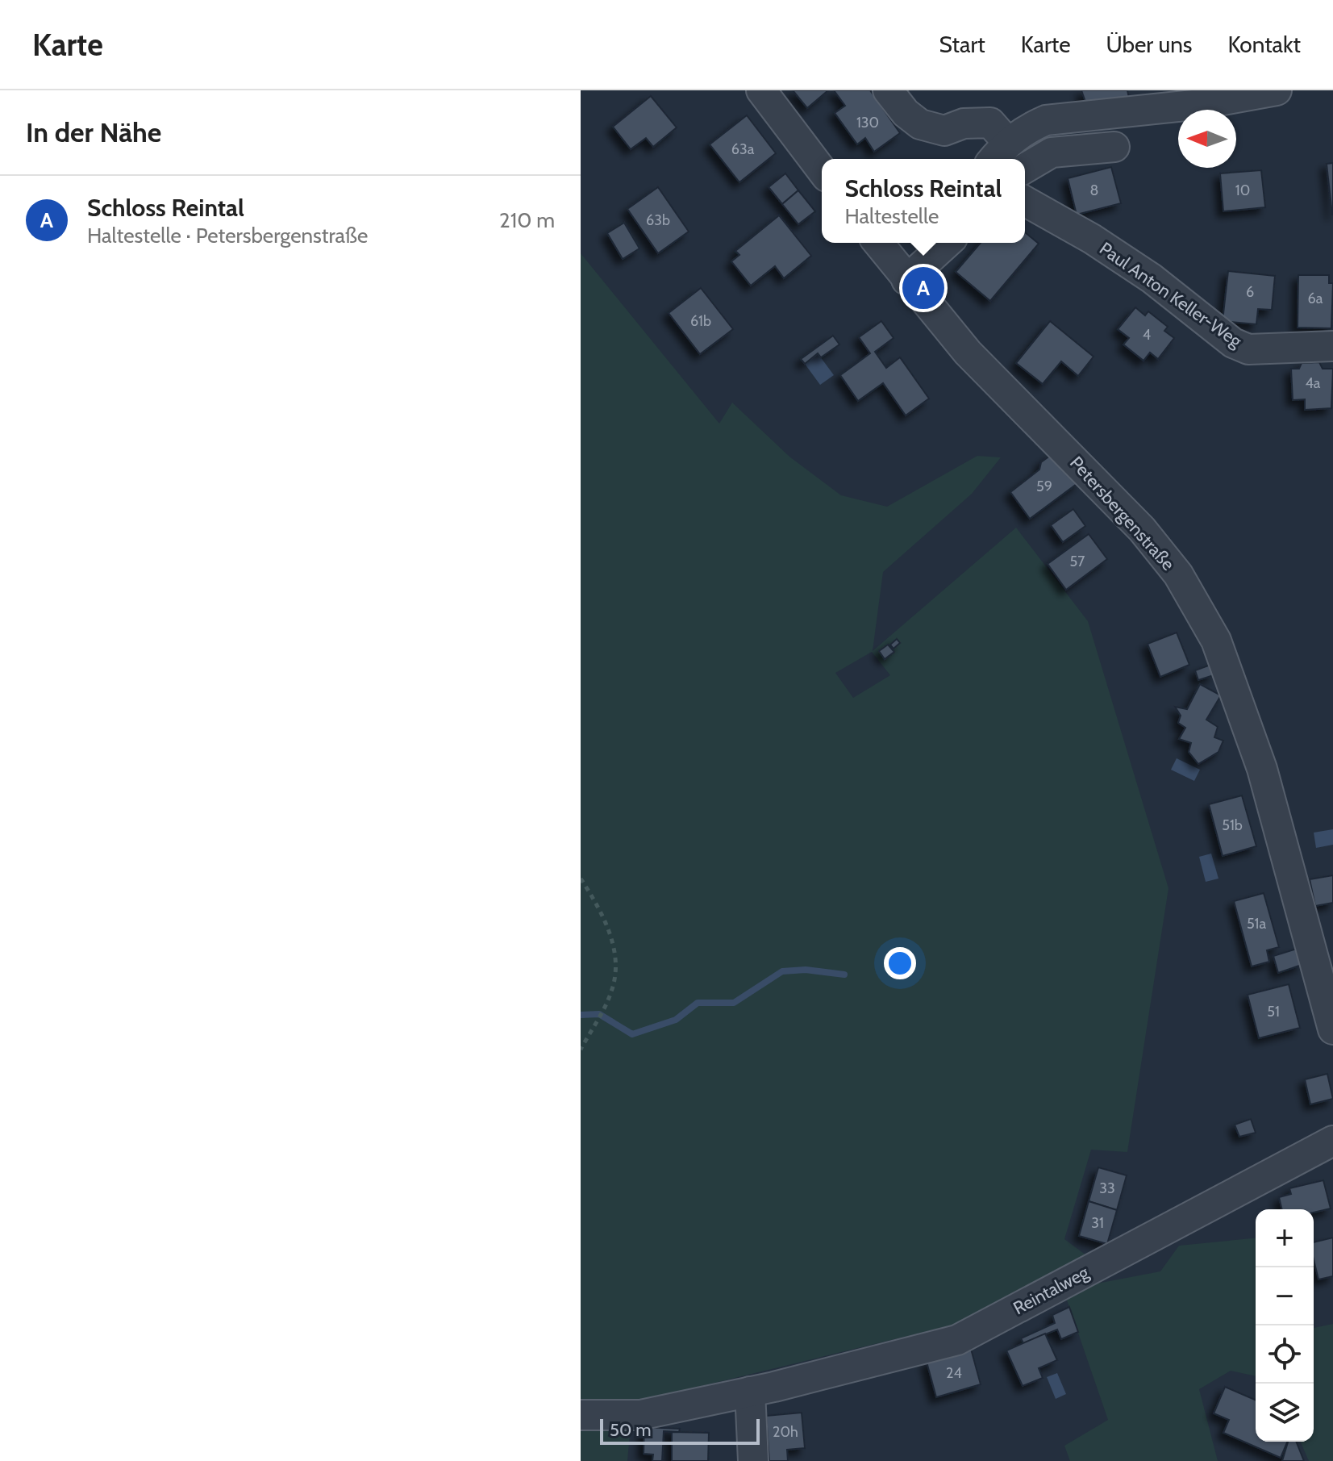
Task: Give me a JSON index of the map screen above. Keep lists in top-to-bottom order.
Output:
{
  "streets": {
    "street": ["Paul Anton Keller-Weg", "Petersbergenstraße", "Reintalweg"]
  },
  "house_numbers": [
    "130",
    "63a",
    "8",
    "10",
    "63b",
    "6",
    "6a",
    "61b",
    "4",
    "4a",
    "59",
    "57",
    "51b",
    "51a",
    "51",
    "33",
    "31",
    "24",
    "20h"
  ],
  "scale_bar": "50 m",
  "north": "left",
  "page": {
    "header": "Karte",
    "nav": [
      "Start",
      "Karte",
      "Über uns",
      "Kontakt"
    ],
    "heading": "In der Nähe",
    "popup": ["Schloss Reintal", "Haltestelle"],
    "list": [
      {
        "mark": "A",
        "name": "Schloss Reintal",
        "note": "Haltestelle · Petersbergenstraße",
        "value": "210 m"
      }
    ],
    "pins": "A",
    "map_buttons": ["+", "−"],
    "scale": "50 m"
  }
}
